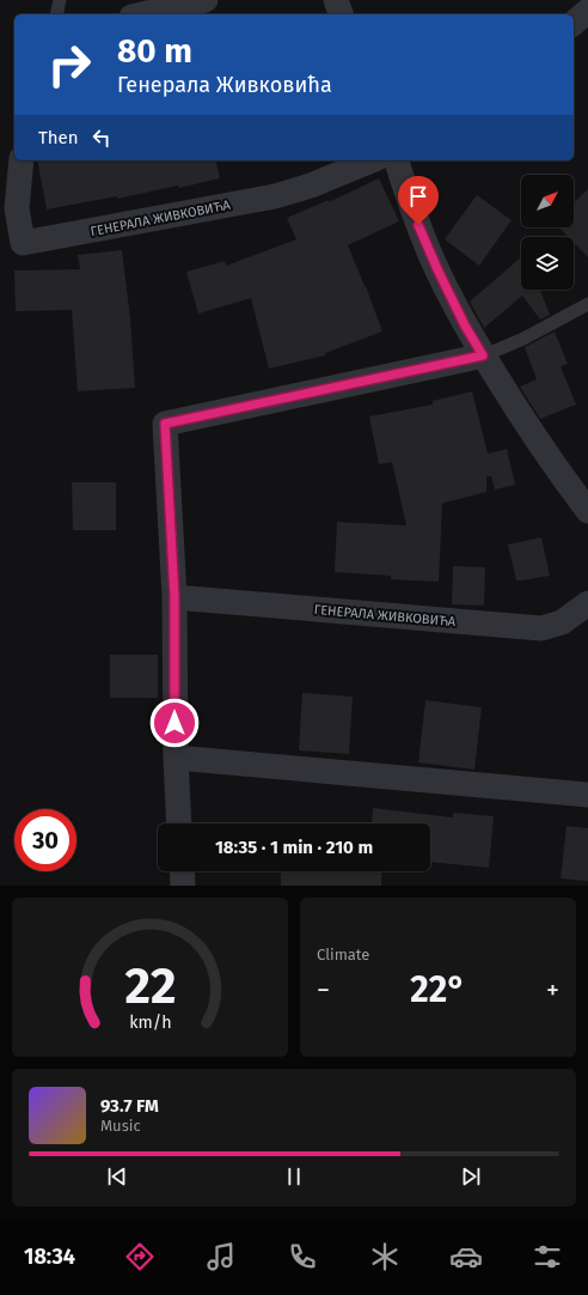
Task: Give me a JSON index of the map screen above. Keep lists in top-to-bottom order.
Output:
{
  "streets": {
    "street": ["ГЕНЕРАЛА ЖИВКОВИЋА"]
  },
  "north": "top right",
  "page": {
    "turn": ["80 m", "Генерала Живковића"],
    "then": "Then",
    "limit": "30",
    "trip": "18:35 · 1 min · 210 m",
    "tile": "Climate",
    "heat": ["−", "22°", "+"],
    "song": ["93.7 FM", "Music"],
    "tabs": "18:34",
    "gauge": ["22", "km/h"]
  }
}
